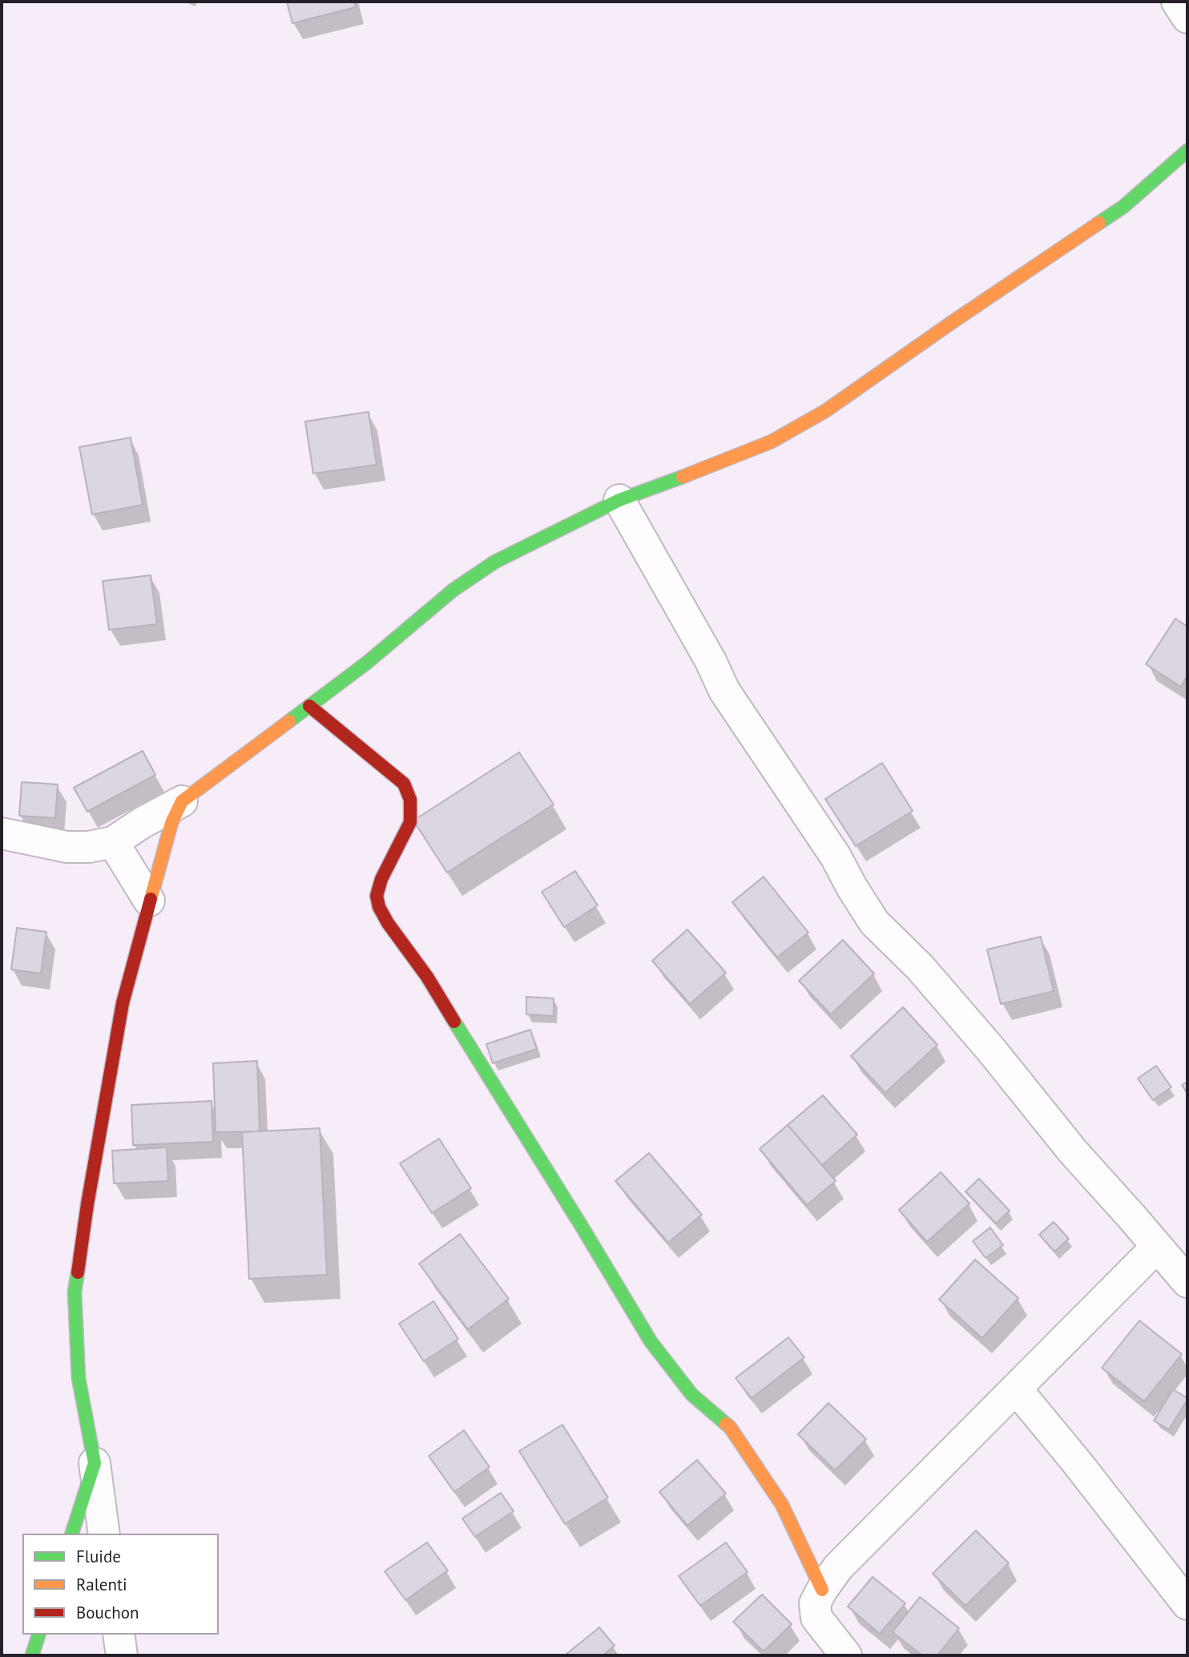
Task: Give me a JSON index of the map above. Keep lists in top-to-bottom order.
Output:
{
  "legend": ["Fluide", "Ralenti", "Bouchon"]
}
